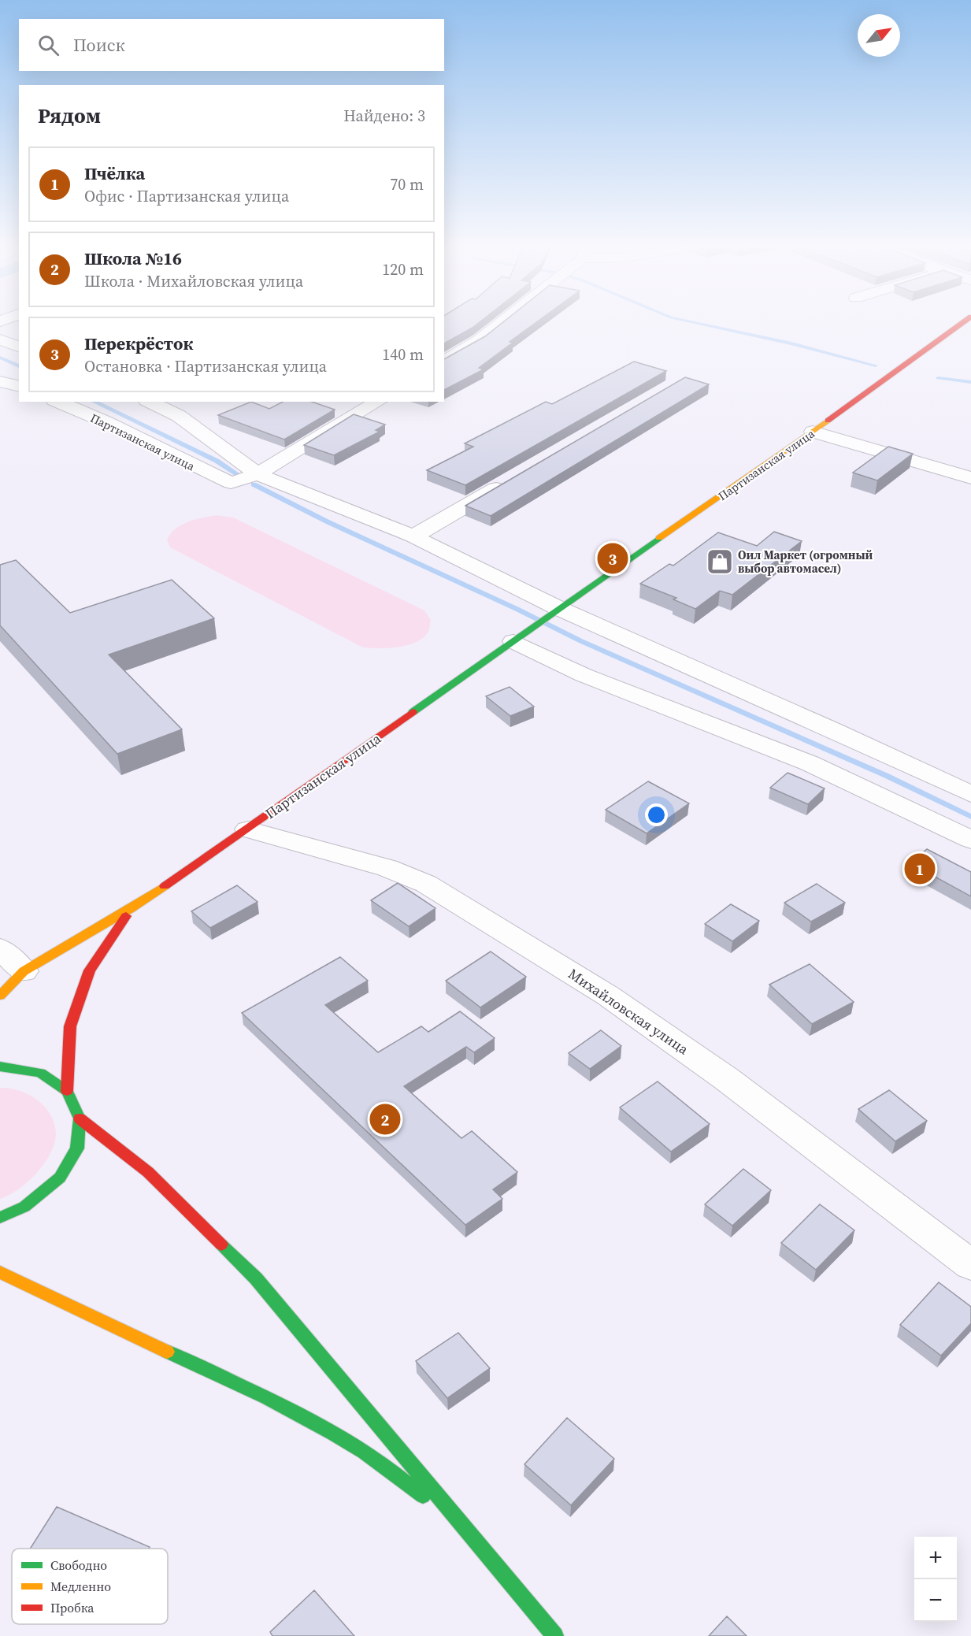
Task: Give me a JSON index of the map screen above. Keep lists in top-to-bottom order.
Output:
{
  "streets": {
    "main road": ["Партизанская улица"],
    "street": ["Михайловская улица"]
  },
  "crossings": [
    ["Партизанская улица", "Михайловская улица"]
  ],
  "places": {
    "shop": ["Оил Маркет (огромный выбор автомасел)"]
  },
  "legend": ["Свободно", "Медленно", "Пробка"],
  "north": "top right",
  "page": {
    "search": "Поиск",
    "heading": ["Рядом", "Найдено: 3"],
    "list": [
      {
        "mark": "1",
        "name": "Пчёлка",
        "note": "Офис · Партизанская улица",
        "value": "70 m"
      },
      {
        "mark": "2",
        "name": "Школа №16",
        "note": "Школа · Михайловская улица",
        "value": "120 m"
      },
      {
        "mark": "3",
        "name": "Перекрёсток",
        "note": "Остановка · Партизанская улица",
        "value": "140 m"
      }
    ],
    "pins": ["3", "1", "2"],
    "map_buttons": ["+", "−"]
  }
}
